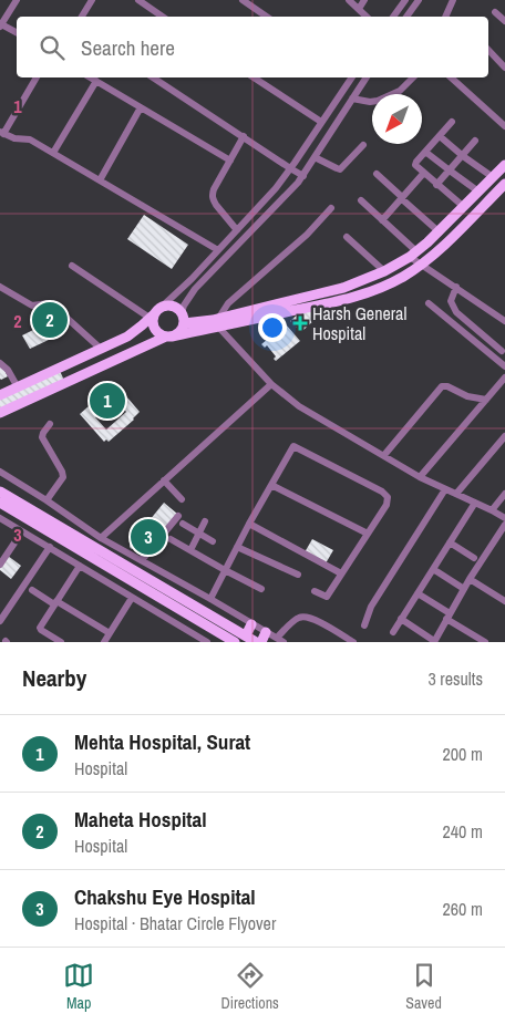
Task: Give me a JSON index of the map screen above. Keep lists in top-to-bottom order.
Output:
{
  "places": {
    "health": ["Harsh General Hospital"]
  },
  "north": "bottom left",
  "page": {
    "search": "Search here",
    "pins": ["2", "1", "3"],
    "heading": ["Nearby", "3 results"],
    "list": [
      {
        "mark": "1",
        "name": "Mehta Hospital, Surat",
        "note": "Hospital",
        "value": "200 m"
      },
      {
        "mark": "2",
        "name": "Maheta Hospital",
        "note": "Hospital",
        "value": "240 m"
      },
      {
        "mark": "3",
        "name": "Chakshu Eye Hospital",
        "note": "Hospital · Bhatar Circle Flyover",
        "value": "260 m"
      }
    ],
    "nav": ["Map", "Directions", "Saved"]
  },
  "grid": {
    "rows": ["1", "2", "3"]
  }
}
